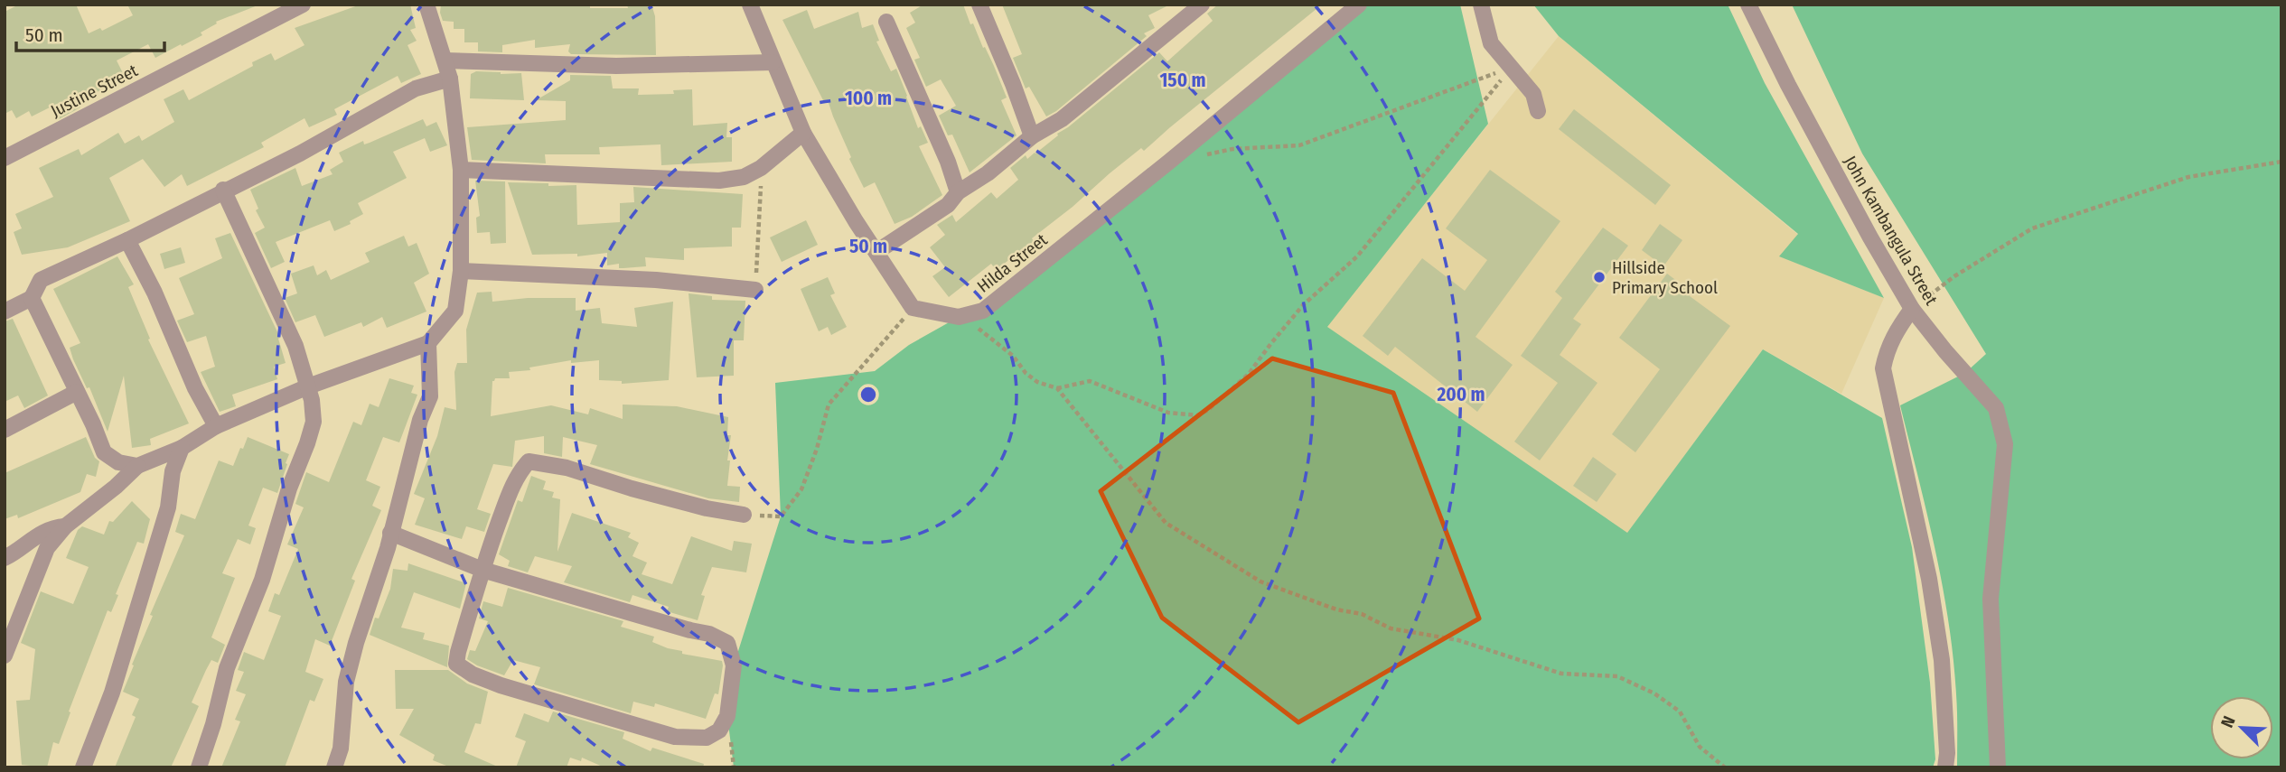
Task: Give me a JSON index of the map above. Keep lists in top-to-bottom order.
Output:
{
  "streets": {
    "street": ["Justine Street", "John Kambangula Street", "Hilda Street"]
  },
  "places": ["Hillside Primary School"],
  "scale_bar": "50 m",
  "north": "top left",
  "rings": [
    "150 m",
    "100 m",
    "50 m",
    "200 m"
  ]
}
